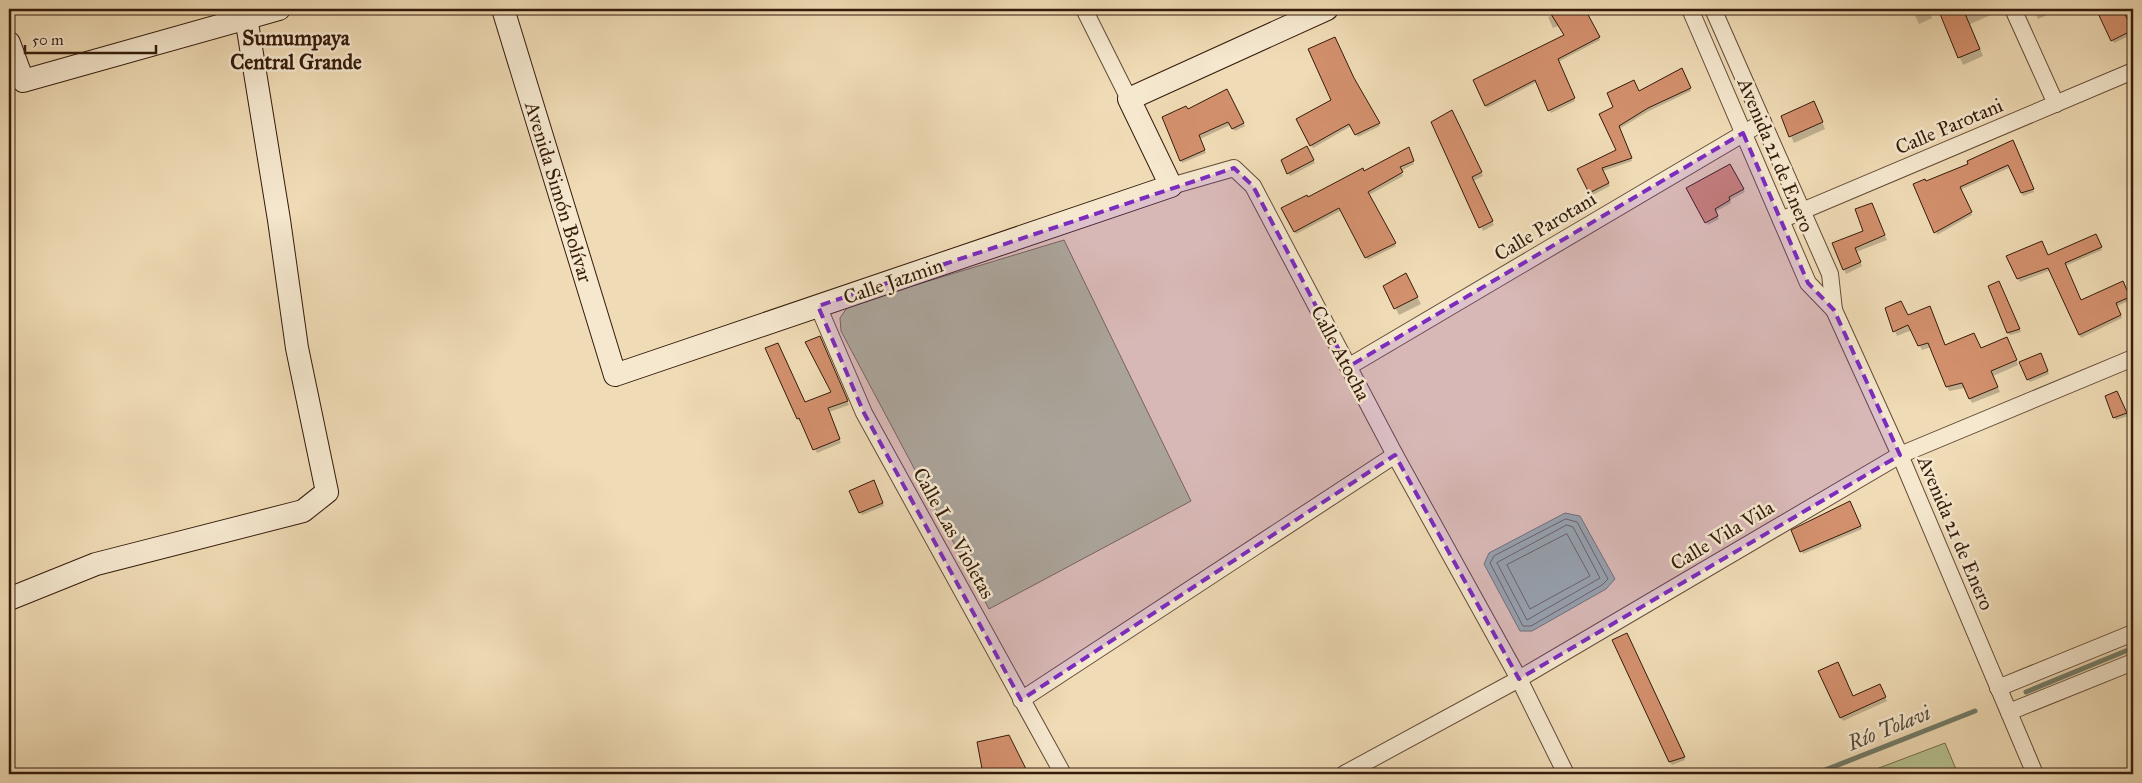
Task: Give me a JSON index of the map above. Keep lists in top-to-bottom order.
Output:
{
  "streets": {
    "street": [
      "Calle Parotani",
      "Avenida 21 de Enero",
      "Avenida Simón Bolívar",
      "Calle Jazmin",
      "Calle Atocha",
      "Calle Las Violetas",
      "Calle Vila Vila"
    ]
  },
  "crossings": [
    ["Calle Parotani", "Avenida 21 de Enero"],
    ["Calle Parotani", "Calle Atocha"],
    ["Avenida 21 de Enero", "Calle Vila Vila"],
    ["Avenida Simón Bolívar", "Calle Jazmin"],
    ["Calle Jazmin", "Calle Atocha"],
    ["Calle Jazmin", "Calle Las Violetas"],
    ["Calle Atocha", "Calle Vila Vila"]
  ],
  "districts": ["Sumumpaya Central Grande"],
  "water": ["Río Tolavi"],
  "scale_bar": "50 m"
}
